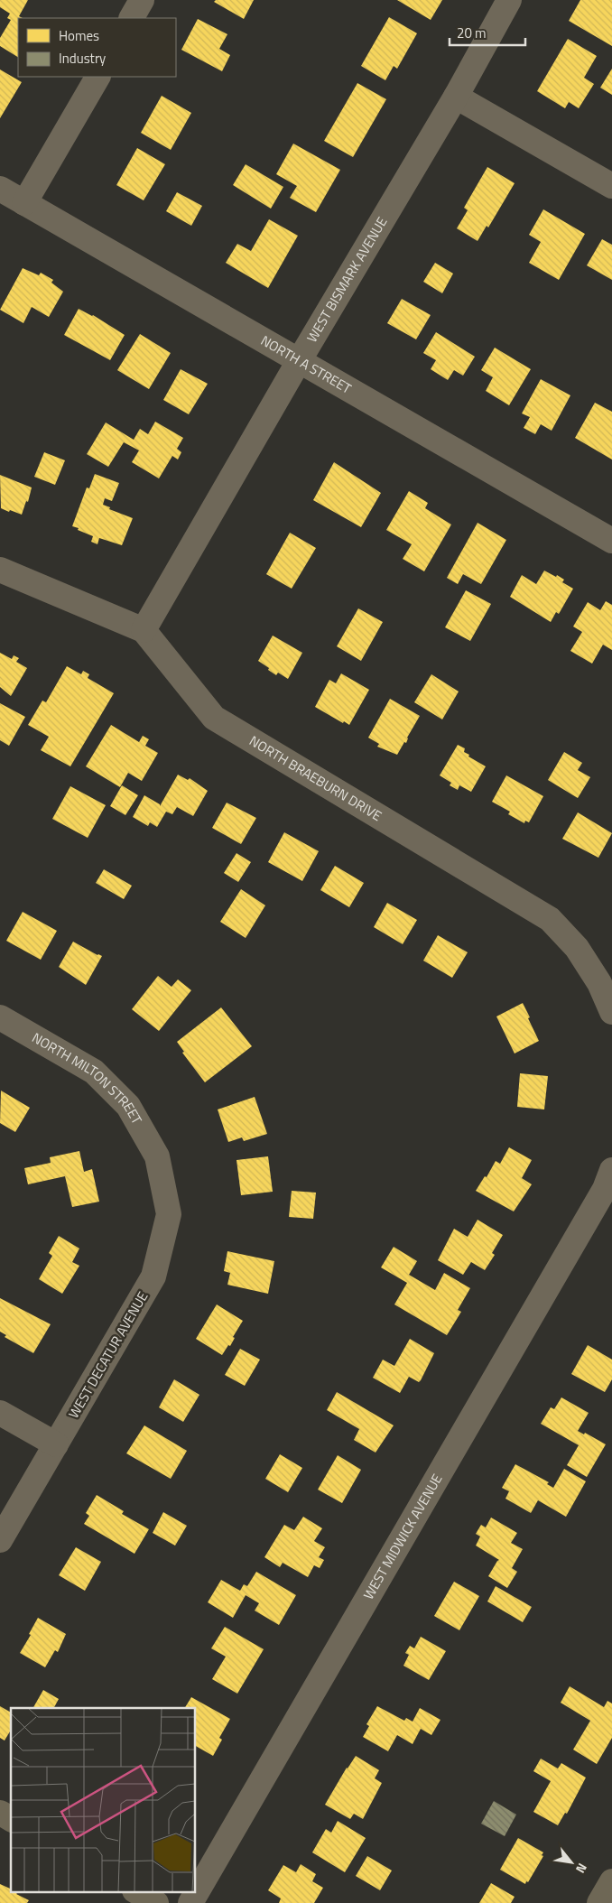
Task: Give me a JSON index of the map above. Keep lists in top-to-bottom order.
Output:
{
  "streets": {
    "street": [
      "WEST BISMARK AVENUE",
      "NORTH A STREET",
      "NORTH BRAEBURN DRIVE",
      "NORTH MILTON STREET",
      "WEST DECATUR AVENUE",
      "WEST MIDWICK AVENUE"
    ]
  },
  "crossings": [
    ["WEST BISMARK AVENUE", "NORTH A STREET"],
    ["WEST BISMARK AVENUE", "NORTH BRAEBURN DRIVE"],
    ["NORTH MILTON STREET", "WEST DECATUR AVENUE"]
  ],
  "legend": ["Homes", "Industry"],
  "scale_bar": "20 m",
  "north": "bottom right"
}
